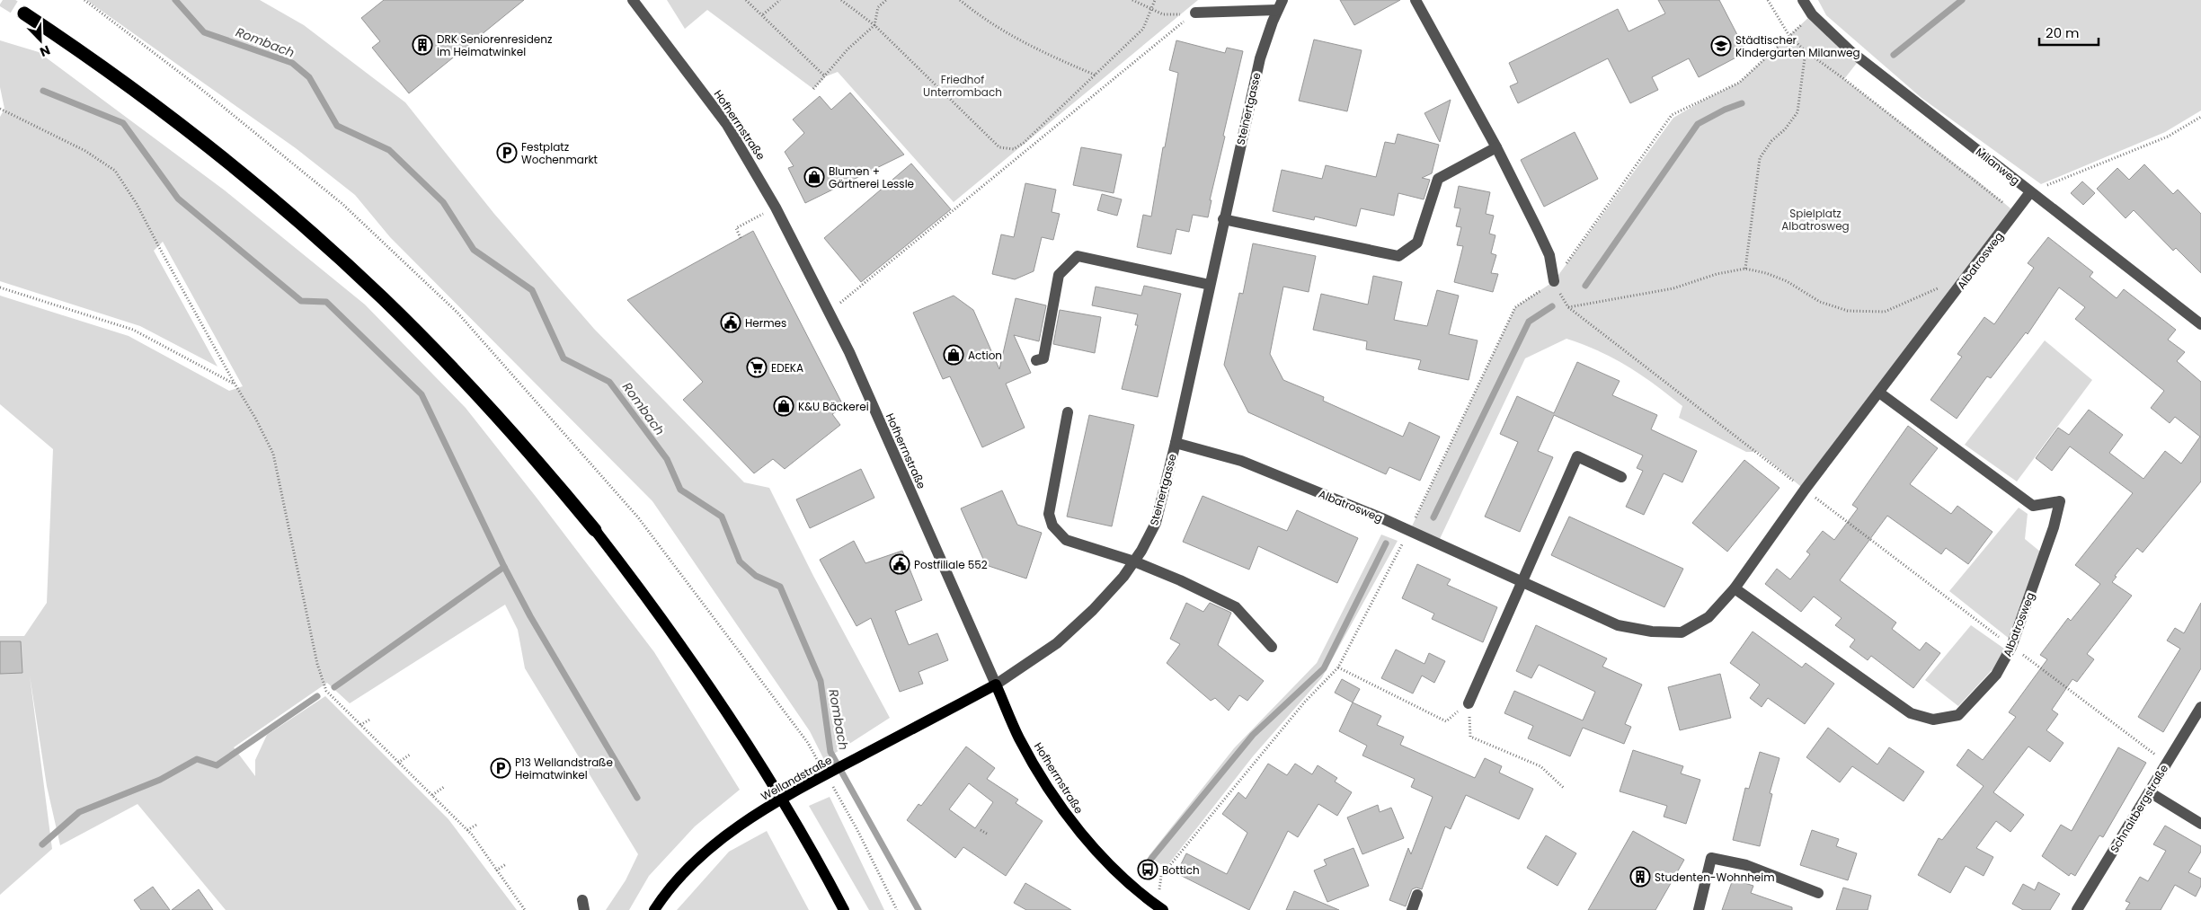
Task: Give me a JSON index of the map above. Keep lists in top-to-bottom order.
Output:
{
  "streets": {
    "main road": ["Hofherrnstraße", "Wellandstraße"],
    "street": [
      "Steinertgasse",
      "Milanweg",
      "Albatrosweg",
      "Schnaitbergstraße"
    ]
  },
  "crossings": [
    ["Steinertgasse", "Hofherrnstraße"],
    ["Steinertgasse", "Albatrosweg"],
    ["Steinertgasse", "Wellandstraße"],
    ["Hofherrnstraße", "Wellandstraße"],
    ["Milanweg", "Albatrosweg"]
  ],
  "water": ["Rombach"],
  "parks": ["Friedhof Unterrombach", "Spielplatz Albatrosweg"],
  "places": {
    "building": ["DRK Seniorenresidenz im Heimatwinkel", "Studenten-Wohnheim"],
    "school or university": ["Städtischer Kindergarten Milanweg"],
    "parking": ["Festplatz Wochenmarkt", "P13 Wellandstraße Heimatwinkel"],
    "shop": ["Blumen + Gärtnerei Lessle", "Action", "K&U Bäckerei"],
    "public building": ["Hermes", "Postfiliale 552"],
    "supermarket": ["EDEKA"],
    "bus stop": ["Bottich"]
  },
  "scale_bar": "20 m",
  "north": "bottom right"
}
